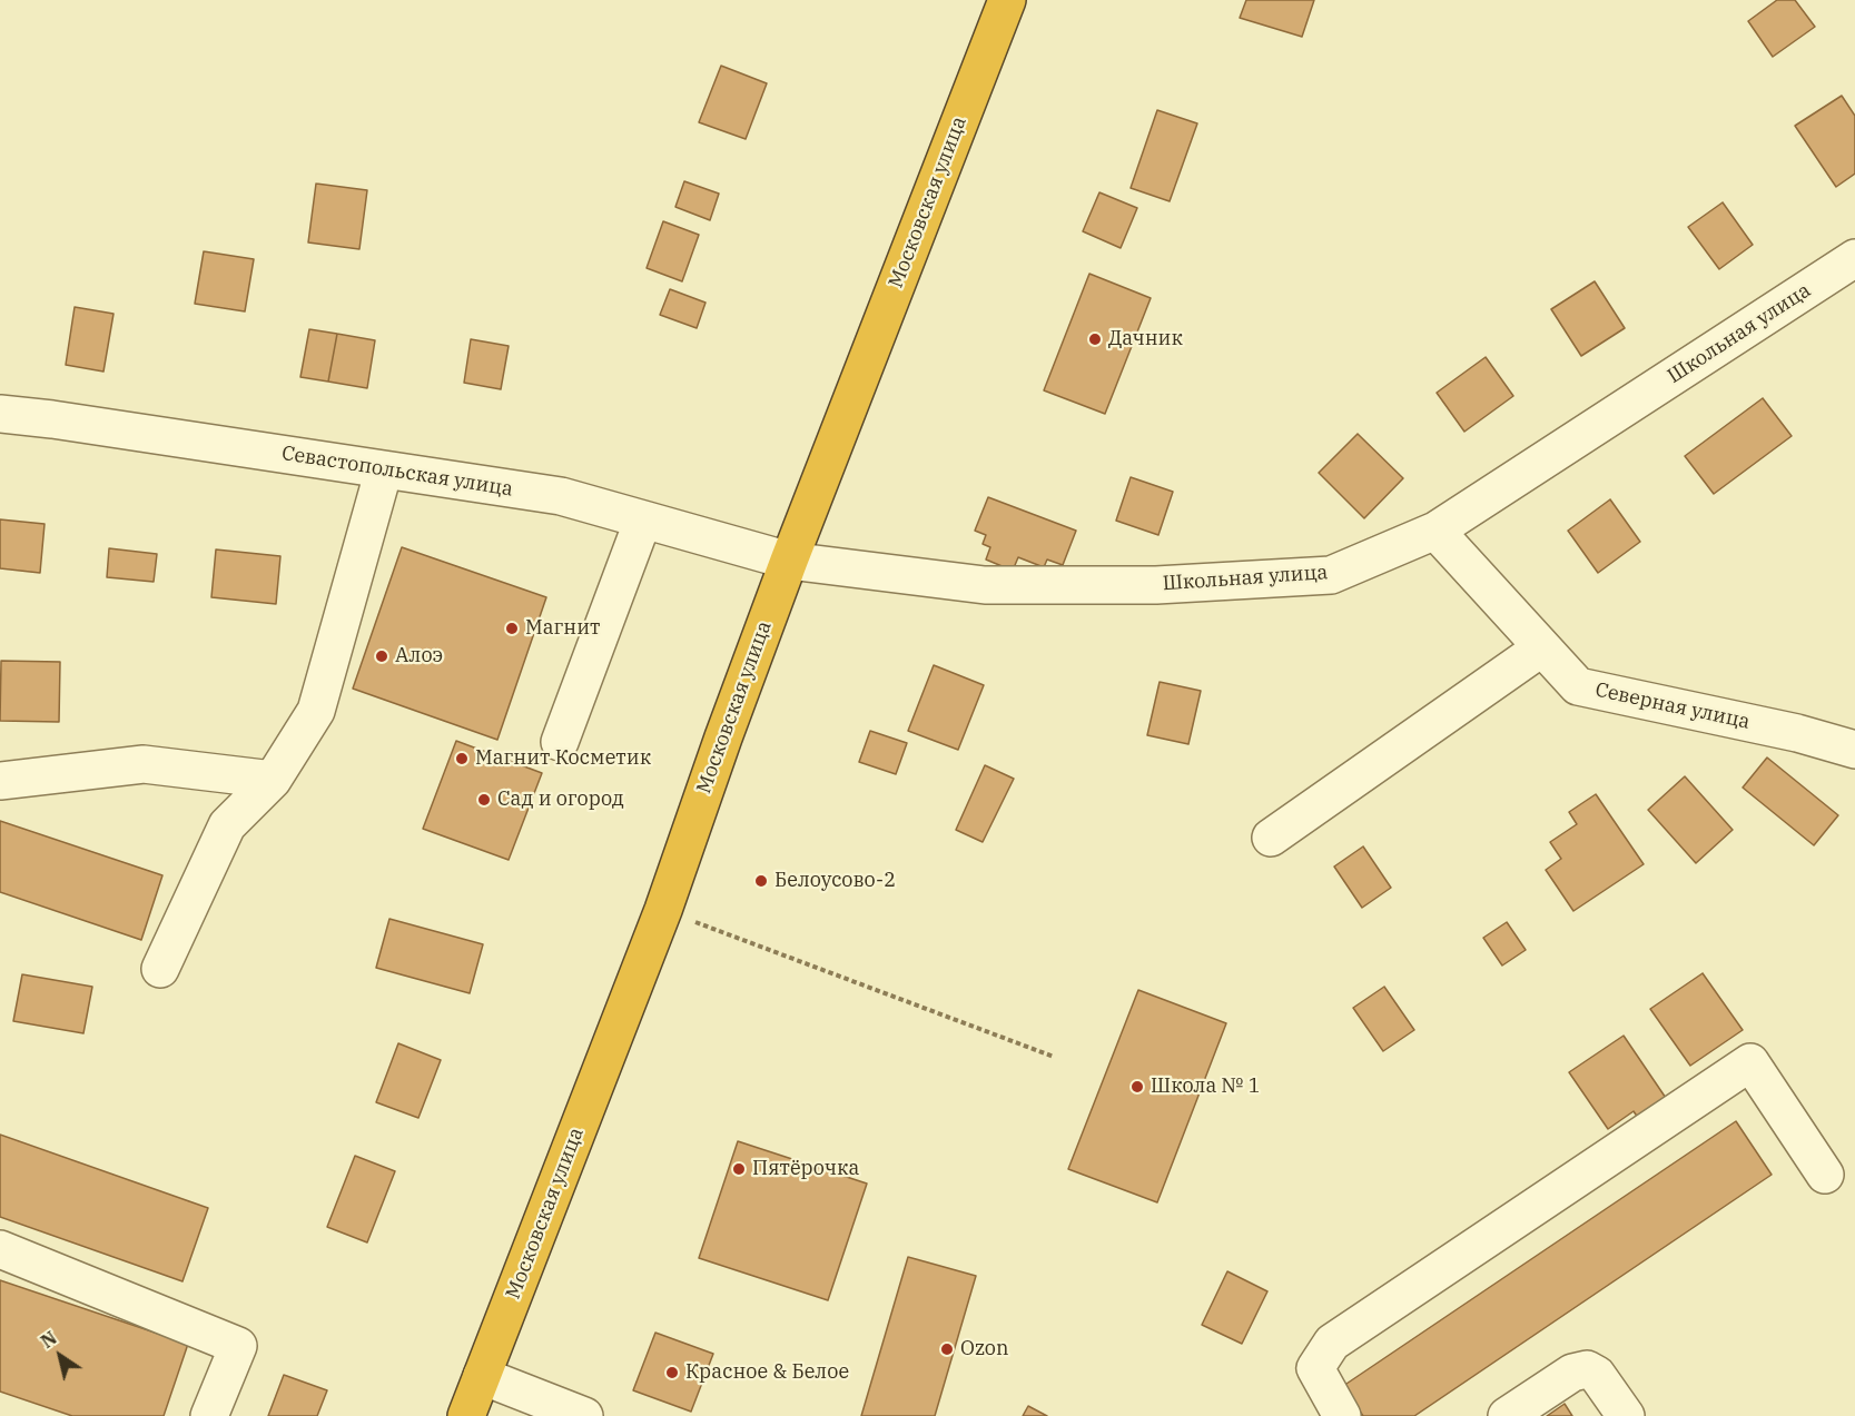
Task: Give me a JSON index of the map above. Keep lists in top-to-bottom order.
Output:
{
  "streets": {
    "highway": ["Московская улица"],
    "street": ["Школьная улица", "Севастопольская улица", "Северная улица"]
  },
  "crossings": [
    ["Московская улица", "Школьная улица"],
    ["Московская улица", "Севастопольская улица"],
    ["Школьная улица", "Севастопольская улица"],
    ["Школьная улица", "Северная улица"]
  ],
  "places": [
    "Дачник",
    "Магнит",
    "Алоэ",
    "Магнит Косметик",
    "Сад и огород",
    "Белоусово-2",
    "Школа № 1",
    "Пятёрочка",
    "Ozon",
    "Красное & Белое"
  ],
  "north": "top left"
}
